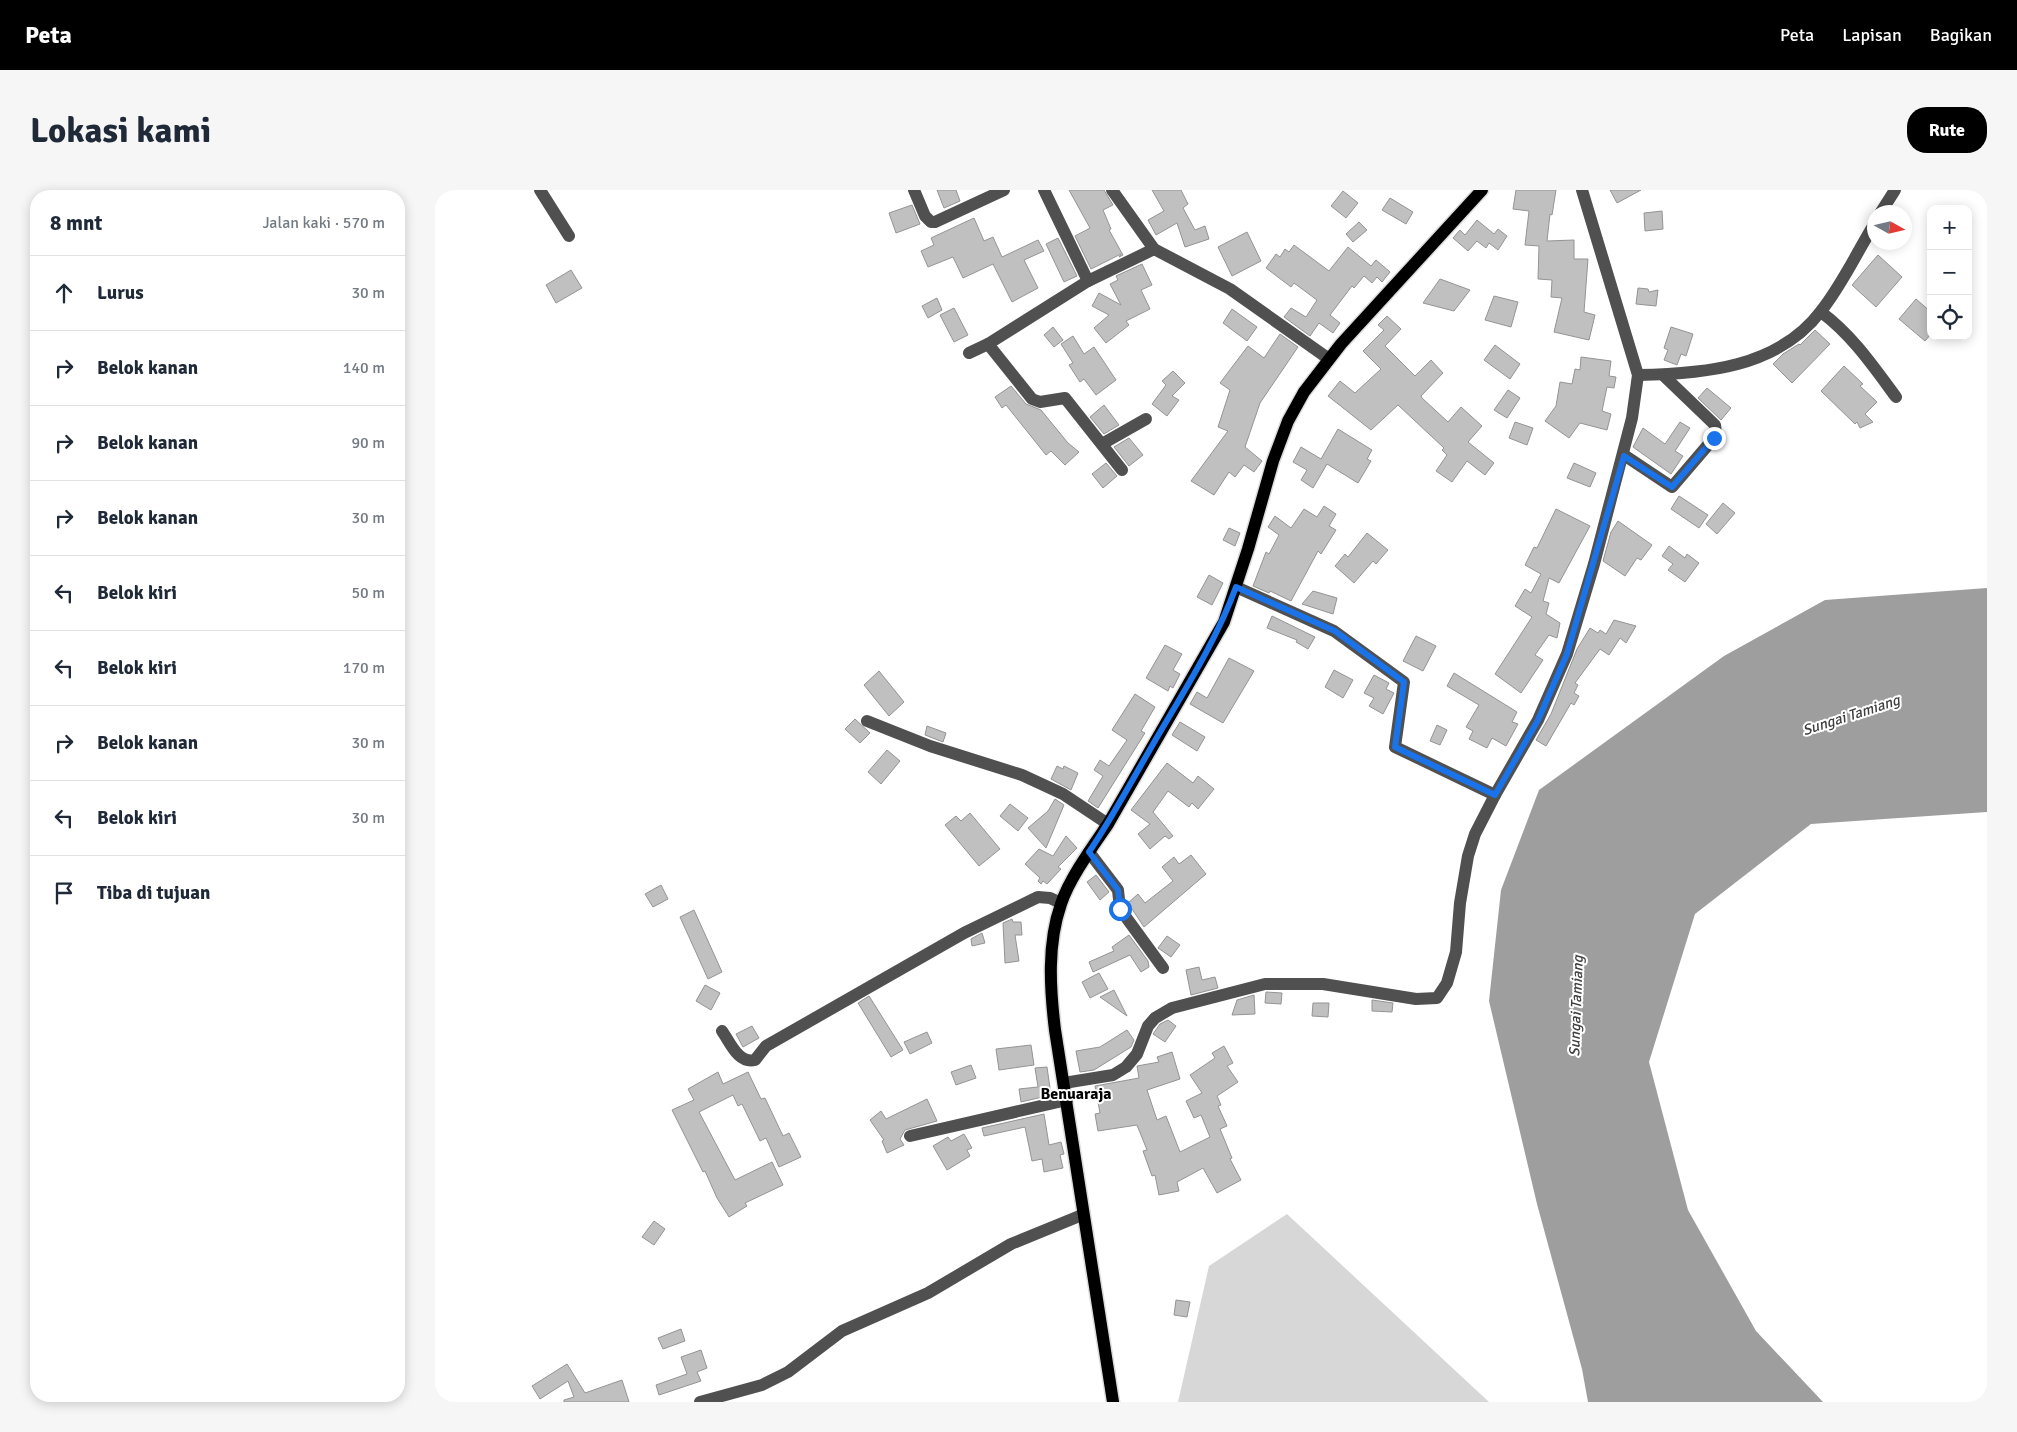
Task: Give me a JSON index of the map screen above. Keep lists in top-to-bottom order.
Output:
{
  "districts": ["Benuaraja"],
  "water": ["Sungai Tamiang"],
  "north": "right",
  "page": {
    "header": "Peta",
    "nav": ["Peta", "Lapisan", "Bagikan"],
    "buttons": "Rute",
    "title": "Lokasi kami",
    "heading": ["8 mnt", "Jalan kaki · 570 m"],
    "map_buttons": ["+", "−"],
    "list": [
      ["Lurus", "30 m"],
      ["Belok kanan", "140 m"],
      ["Belok kanan", "90 m"],
      ["Belok kanan", "30 m"],
      ["Belok kiri", "50 m"],
      ["Belok kiri", "170 m"],
      ["Belok kanan", "30 m"],
      ["Belok kiri", "30 m"],
      "Tiba di tujuan"
    ]
  }
}
